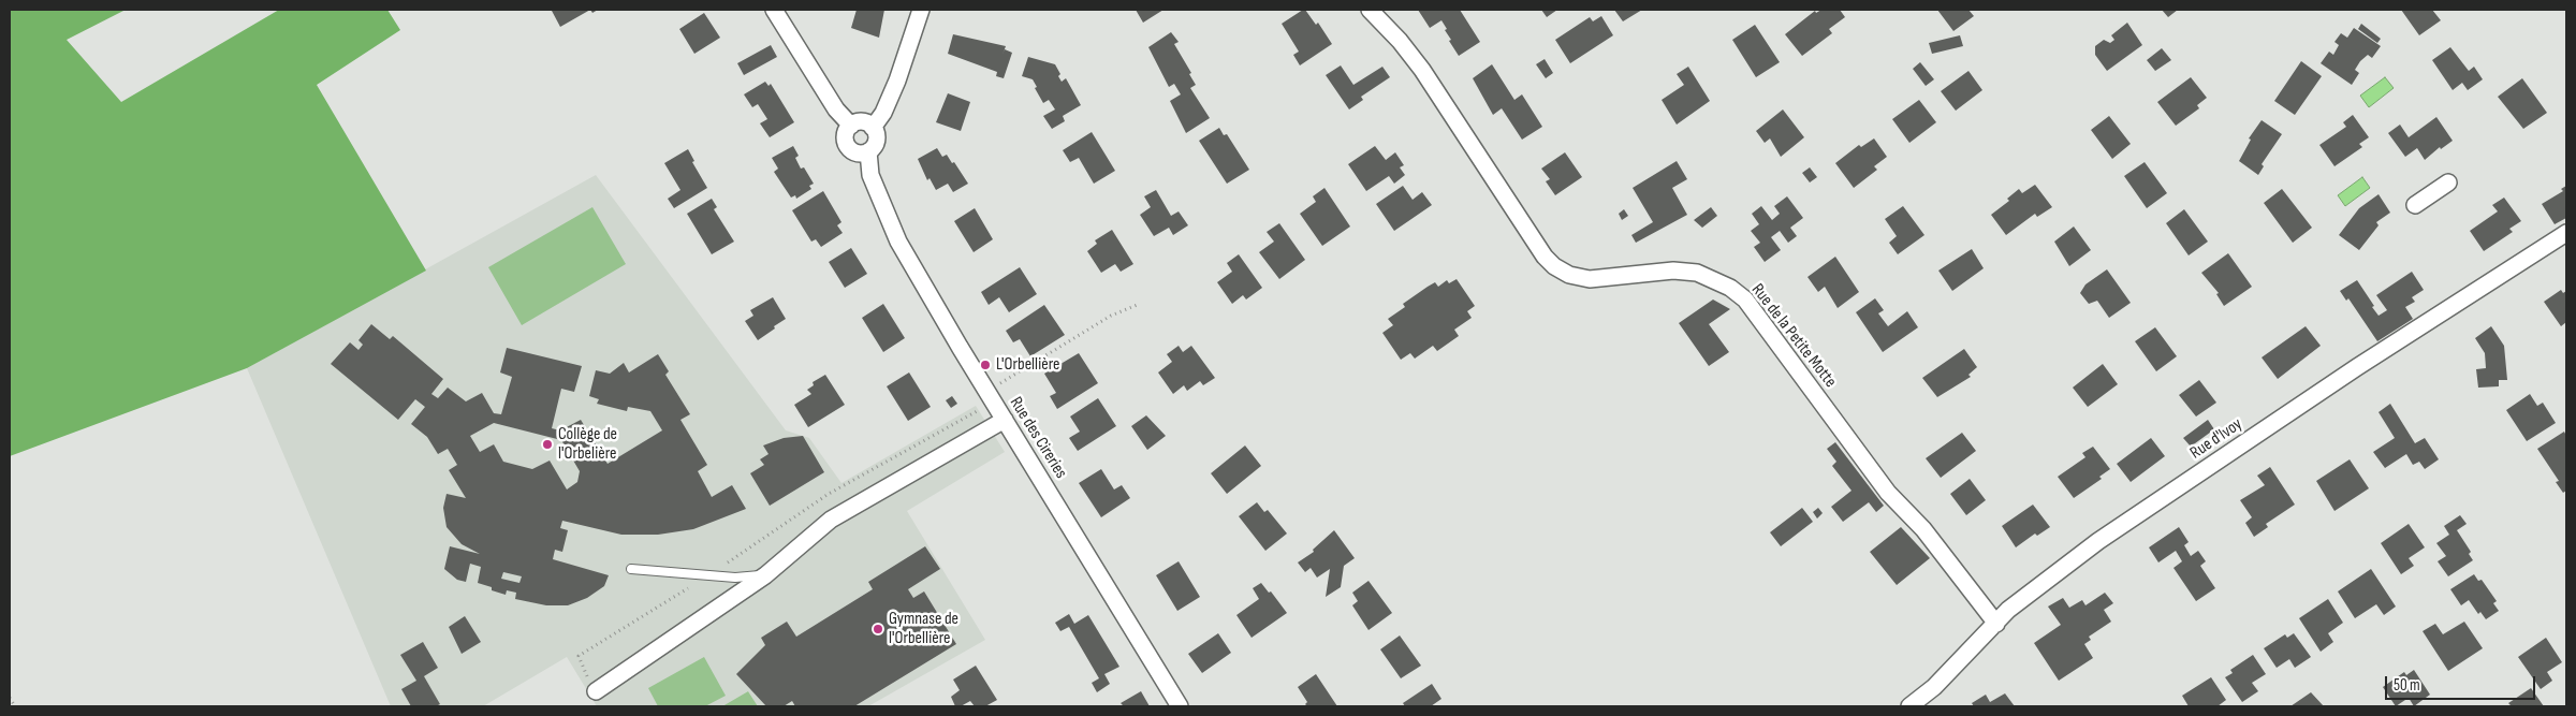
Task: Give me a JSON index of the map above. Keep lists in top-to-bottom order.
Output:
{
  "streets": {
    "street": ["Rue de la Petite Motte", "Rue des Cireries", "Rue d'Ivoy"]
  },
  "crossings": [
    ["Rue de la Petite Motte", "Rue d'Ivoy"]
  ],
  "places": ["L'Orbellière", "Collège de l'Orbelière", "Gymnase de l'Orbellière"],
  "scale_bar": "50 m"
}
